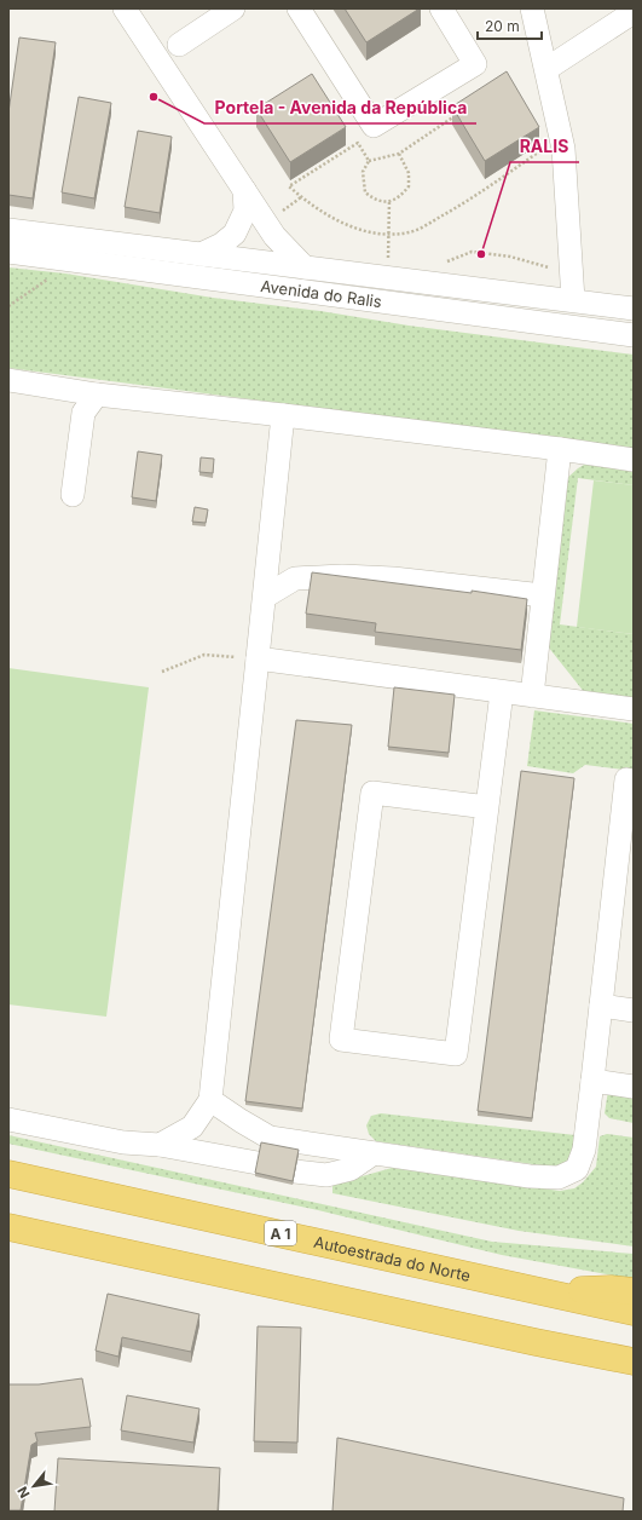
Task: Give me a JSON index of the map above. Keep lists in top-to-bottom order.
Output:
{
  "streets": {
    "highway": ["A 1", "Autoestrada do Norte"],
    "street": ["Avenida do Ralis"]
  },
  "places": ["Portela - Avenida da República", "RALIS"],
  "scale_bar": "20 m",
  "north": "bottom left"
}
